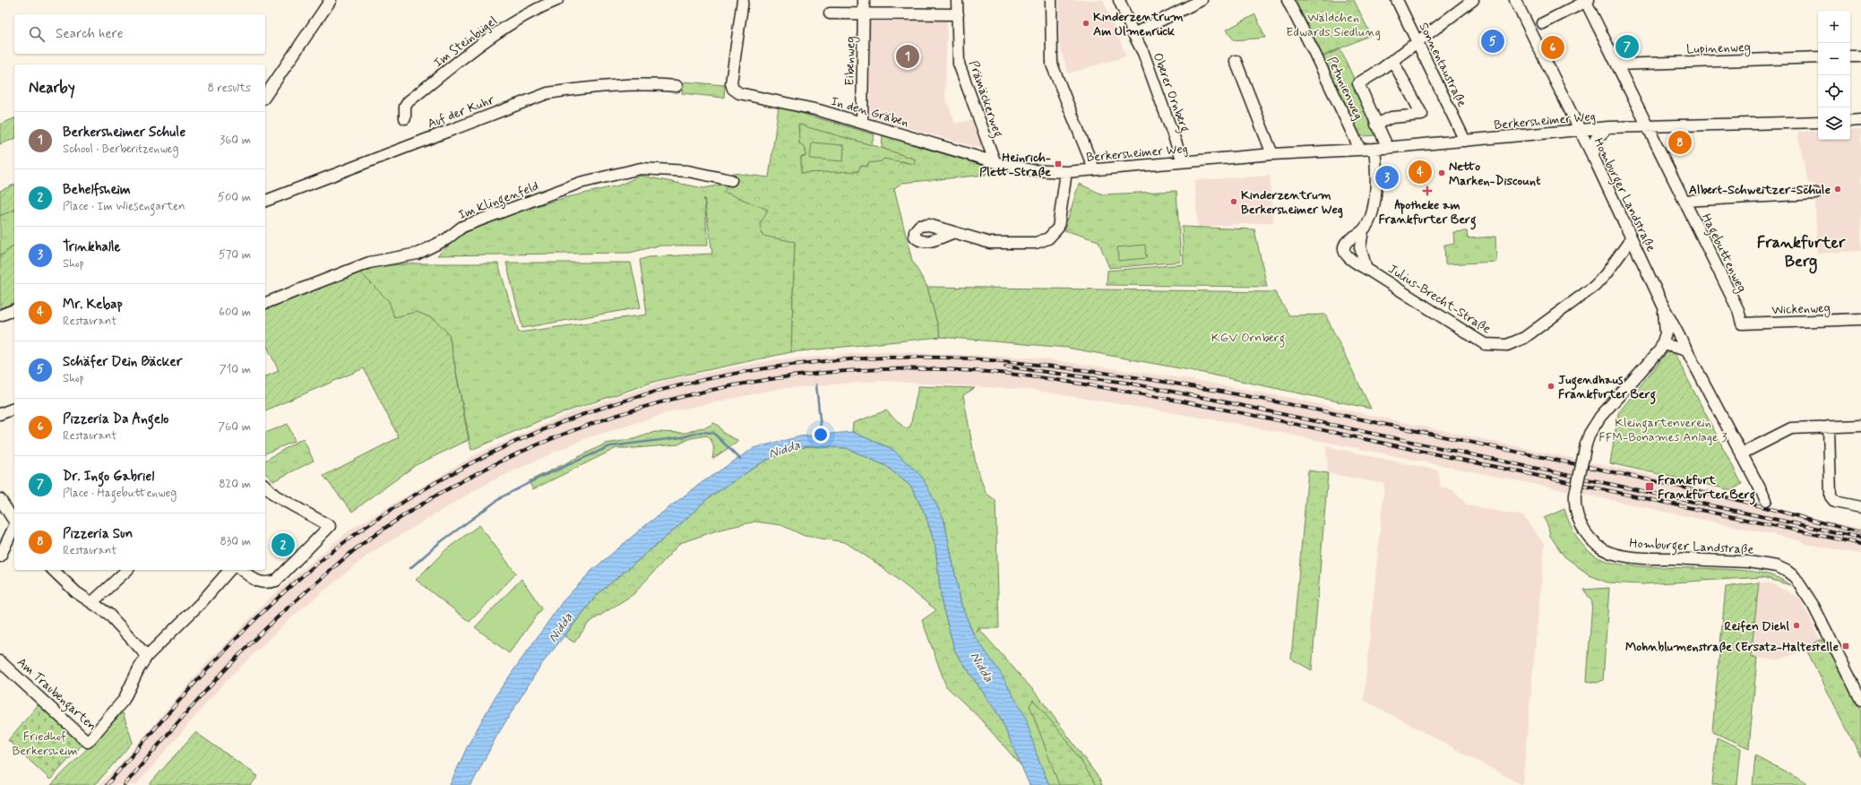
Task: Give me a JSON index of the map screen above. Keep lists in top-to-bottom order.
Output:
{
  "streets": {
    "street": [
      "Im Steinbügel",
      "Lupinenweg",
      "Eibenweg",
      "Sonnentaustraße",
      "Petunienweg",
      "Oberer Ornberg",
      "Prämäckerweg",
      "Auf der Kuhr",
      "In den Gräben",
      "Berkersheimer Weg",
      "Homburger Landstraße",
      "Im Klingenfeld",
      "Hagebuttenweg",
      "Julius-Brecht-Straße",
      "Wickenweg",
      "Am Traubengarten"
    ]
  },
  "crossings": [
    ["Lupinenweg", "Hagebuttenweg"],
    ["Eibenweg", "In den Gräben"],
    ["Sonnentaustraße", "Berkersheimer Weg"],
    ["Petunienweg", "Berkersheimer Weg"],
    ["Oberer Ornberg", "Berkersheimer Weg"],
    ["Prämäckerweg", "In den Gräben"],
    ["Prämäckerweg", "Berkersheimer Weg"],
    ["In den Gräben", "Berkersheimer Weg"],
    ["Berkersheimer Weg", "Homburger Landstraße"],
    ["Berkersheimer Weg", "Hagebuttenweg"],
    ["Berkersheimer Weg", "Julius-Brecht-Straße"],
    ["Homburger Landstraße", "Julius-Brecht-Straße"],
    ["Hagebuttenweg", "Wickenweg"]
  ],
  "districts": ["Frankfurter Berg"],
  "water": ["Nidda"],
  "parks": [
    "Wäldchen Edwards Siedlung",
    "KGV Ornberg",
    "Kleingartenverein FFM-Bonames Anlage 3",
    "Friedhof Berkersheim"
  ],
  "places": {
    "other": [
      "Kinderzentrum Am Ulmenrück",
      "Netto Marken-Discount",
      "Albert-Schweitzer-Schule",
      "Kinderzentrum Berkersheimer Weg",
      "Jugendhaus Frankfurter Berg",
      "Reifen Diehl"
    ],
    "transit": ["Heinrich- Plett-Straße", "Frankfurt Frankfurter Berg", "Mohnblumenstraße (Ersatz-Haltestelle"],
    "health": ["Apotheke am Frankfurter Berg"]
  },
  "page": {
    "map_buttons": ["+", "−"],
    "search": "Search here",
    "pins": [
      "5",
      "7",
      "6",
      "1",
      "8",
      "4",
      "3",
      "2"
    ],
    "heading": ["Nearby", "8 results"],
    "list": [
      {
        "mark": "1",
        "name": "Berkersheimer Schule",
        "note": "School · Berberitzenweg",
        "value": "360 m"
      },
      {
        "mark": "2",
        "name": "Behelfsheim",
        "note": "Place · Im Wiesengarten",
        "value": "500 m"
      },
      {
        "mark": "3",
        "name": "Trinkhalle",
        "note": "Shop",
        "value": "570 m"
      },
      {
        "mark": "4",
        "name": "Mr. Kebap",
        "note": "Restaurant",
        "value": "600 m"
      },
      {
        "mark": "5",
        "name": "Schäfer Dein Bäcker",
        "note": "Shop",
        "value": "710 m"
      },
      {
        "mark": "6",
        "name": "Pizzeria Da Angelo",
        "note": "Restaurant",
        "value": "760 m"
      },
      {
        "mark": "7",
        "name": "Dr. Ingo Gabriel",
        "note": "Place · Hagebuttenweg",
        "value": "820 m"
      },
      {
        "mark": "8",
        "name": "Pizzeria Sun",
        "note": "Restaurant",
        "value": "830 m"
      }
    ]
  }
}
